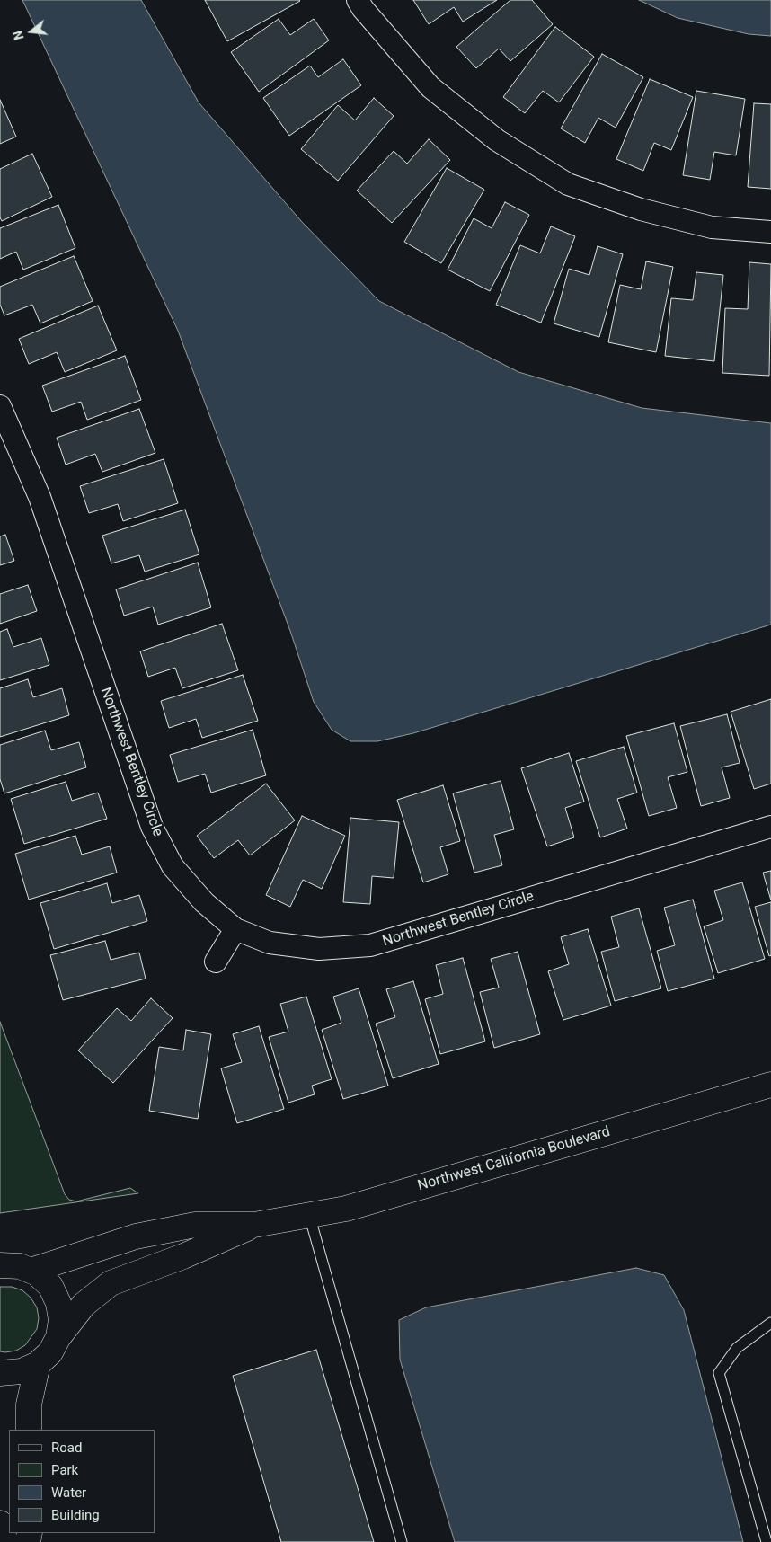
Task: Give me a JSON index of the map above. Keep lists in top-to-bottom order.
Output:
{
  "streets": {
    "street": ["Northwest Bentley Circle", "Northwest California Boulevard"]
  },
  "legend": [
    "Road",
    "Park",
    "Water",
    "Building"
  ],
  "north": "left"
}
